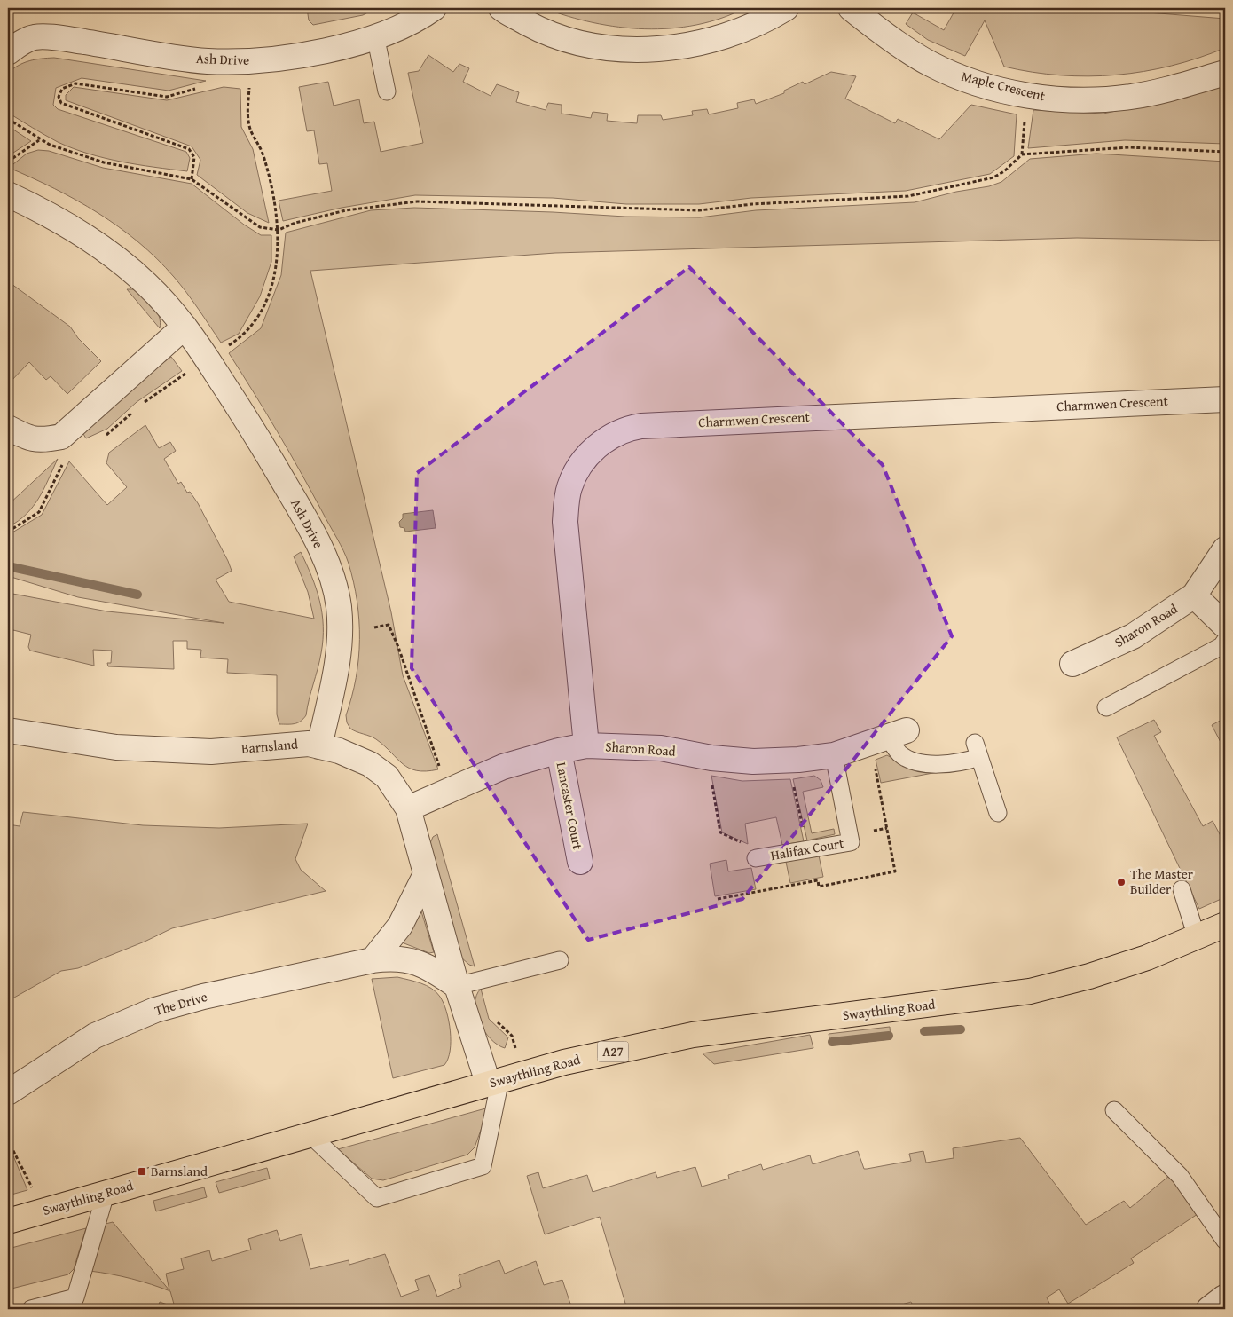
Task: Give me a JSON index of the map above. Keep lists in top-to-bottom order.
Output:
{
  "streets": {
    "main road": ["Swaythling Road", "A27"],
    "street": [
      "Ash Drive",
      "Maple Crescent",
      "Charmwen Crescent",
      "Sharon Road",
      "Barnsland",
      "Lancaster Court",
      "The Drive"
    ],
    "lane": ["Halifax Court"]
  },
  "crossings": [
    ["Ash Drive", "Barnsland"],
    ["Charmwen Crescent", "Sharon Road"],
    ["Sharon Road", "Barnsland"],
    ["Sharon Road", "Lancaster Court"],
    ["Sharon Road", "Halifax Court"],
    ["Barnsland", "The Drive"],
    ["Barnsland", "Swaythling Road"]
  ],
  "places": {
    "other": ["The Master Builder"],
    "transit": ["Barnsland"]
  }
}
